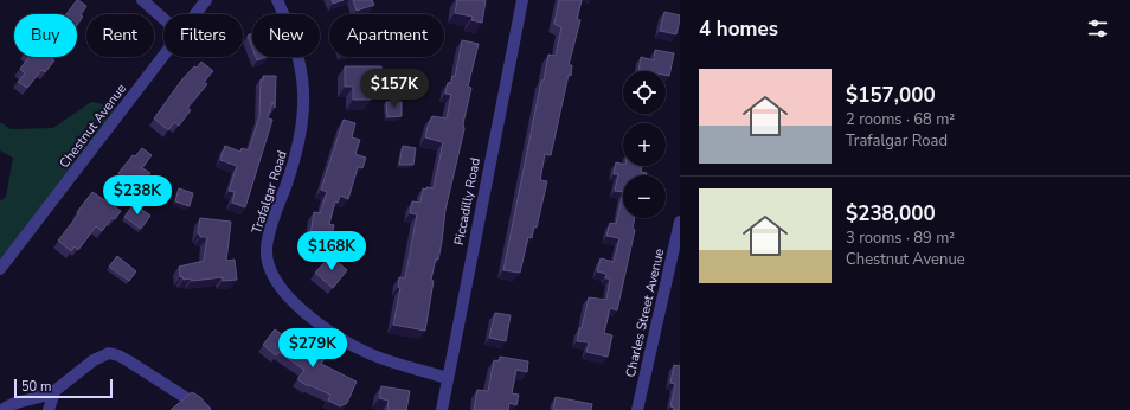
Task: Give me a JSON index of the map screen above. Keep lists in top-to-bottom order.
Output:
{
  "streets": {
    "street": [
      "Chestnut Avenue",
      "Trafalgar Road",
      "Piccadilly Road",
      "Charles Street Avenue"
    ]
  },
  "crossings": [
    ["Trafalgar Road", "Piccadilly Road"]
  ],
  "scale_bar": "50 m",
  "page": {
    "heading": "4 homes",
    "chip": [
      "Buy",
      "Rent",
      "Filters",
      "New",
      "Apartment"
    ],
    "list": [
      {
        "name": "$157,000",
        "note": "2 rooms · 68 m² · Trafalgar Road"
      },
      {
        "name": "$238,000",
        "note": "3 rooms · 89 m² · Chestnut Avenue"
      }
    ],
    "price": [
      "$157K",
      "$238K",
      "$168K",
      "$279K"
    ],
    "map_buttons": ["+", "−"],
    "scale": "50 m"
  }
}
